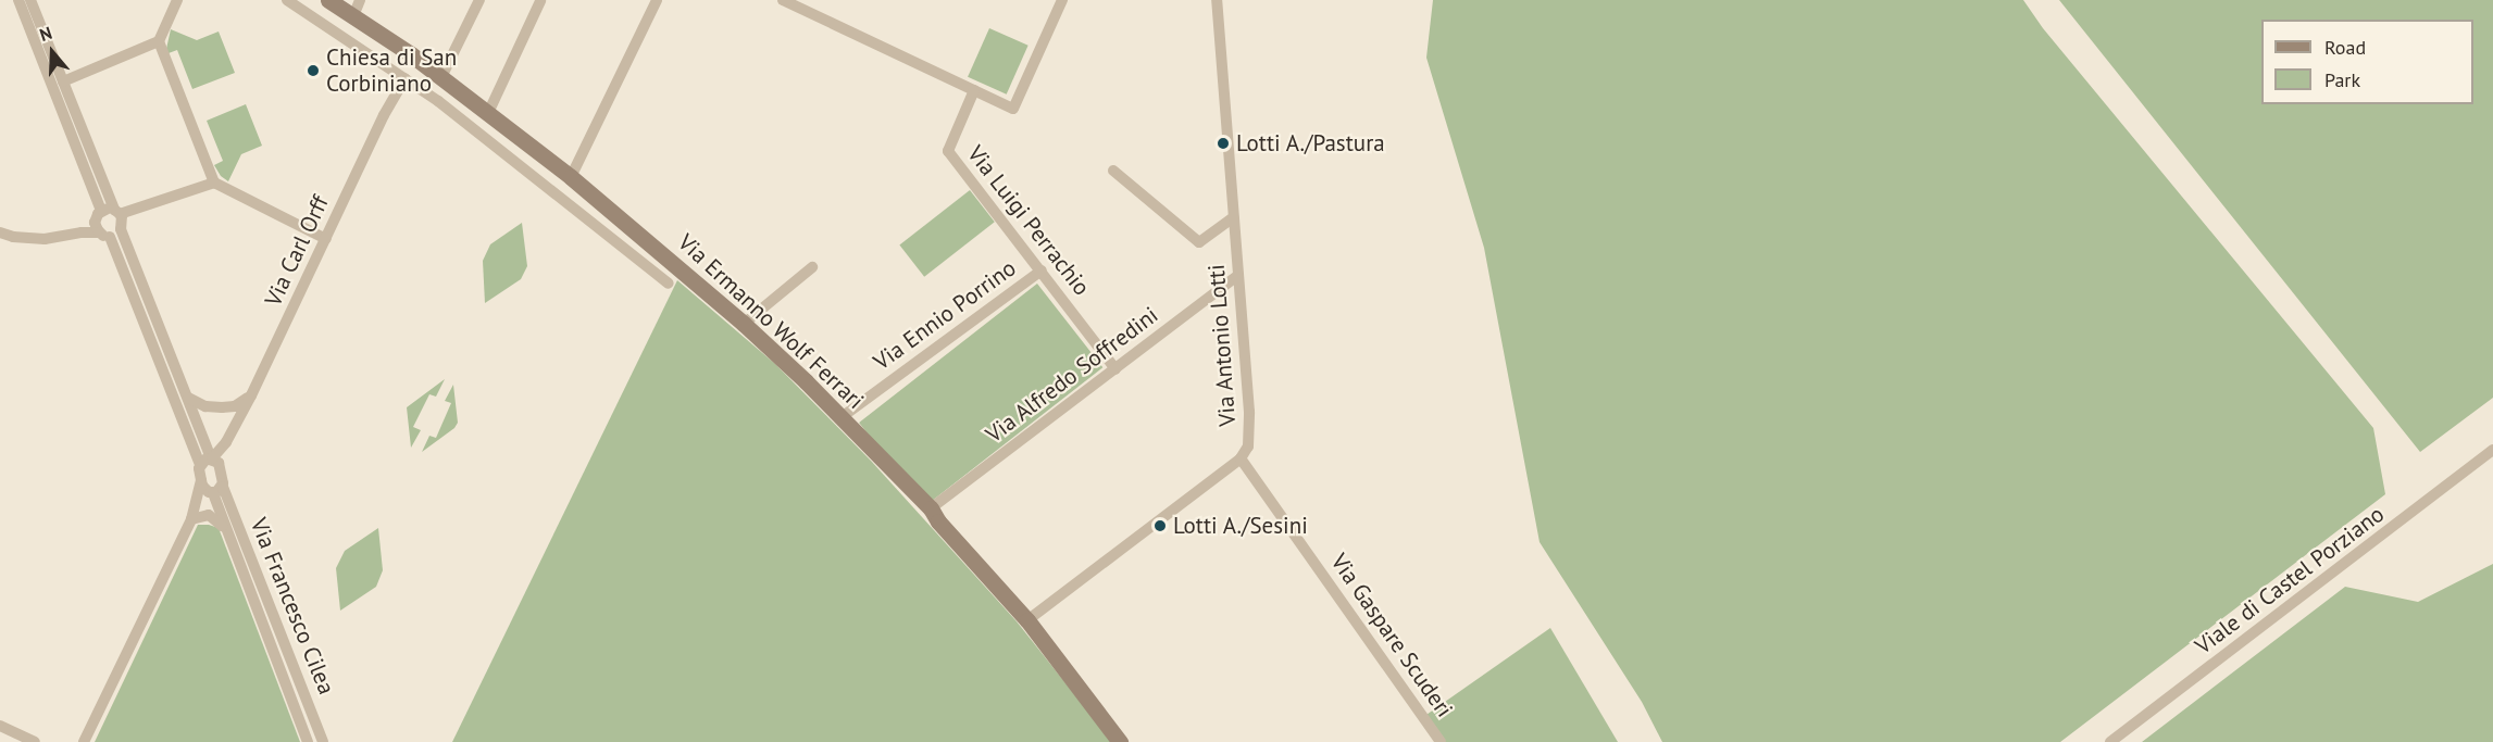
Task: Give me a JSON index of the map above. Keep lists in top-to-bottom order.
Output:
{
  "streets": {
    "street": [
      "Via Luigi Perrachio",
      "Via Carl Orff",
      "Via Ennio Porrino",
      "Via Ermanno Wolf Ferrari",
      "Via Antonio Lotti",
      "Via Alfredo Soffredini",
      "Viale di Castel Porziano",
      "Via Francesco Cilea",
      "Via Gaspare Scuderi"
    ]
  },
  "crossings": [
    ["Via Luigi Perrachio", "Via Ennio Porrino"],
    ["Via Luigi Perrachio", "Via Alfredo Soffredini"],
    ["Via Carl Orff", "Via Ermanno Wolf Ferrari"],
    ["Via Carl Orff", "Via Francesco Cilea"],
    ["Via Ennio Porrino", "Via Ermanno Wolf Ferrari"],
    ["Via Ermanno Wolf Ferrari", "Via Antonio Lotti"],
    ["Via Ermanno Wolf Ferrari", "Via Alfredo Soffredini"],
    ["Via Antonio Lotti", "Via Alfredo Soffredini"],
    ["Via Antonio Lotti", "Via Gaspare Scuderi"]
  ],
  "places": ["Chiesa di San Corbiniano", "Lotti A./Pastura", "Lotti A./Sesini"],
  "legend": ["Road", "Park"],
  "north": "top"
}
